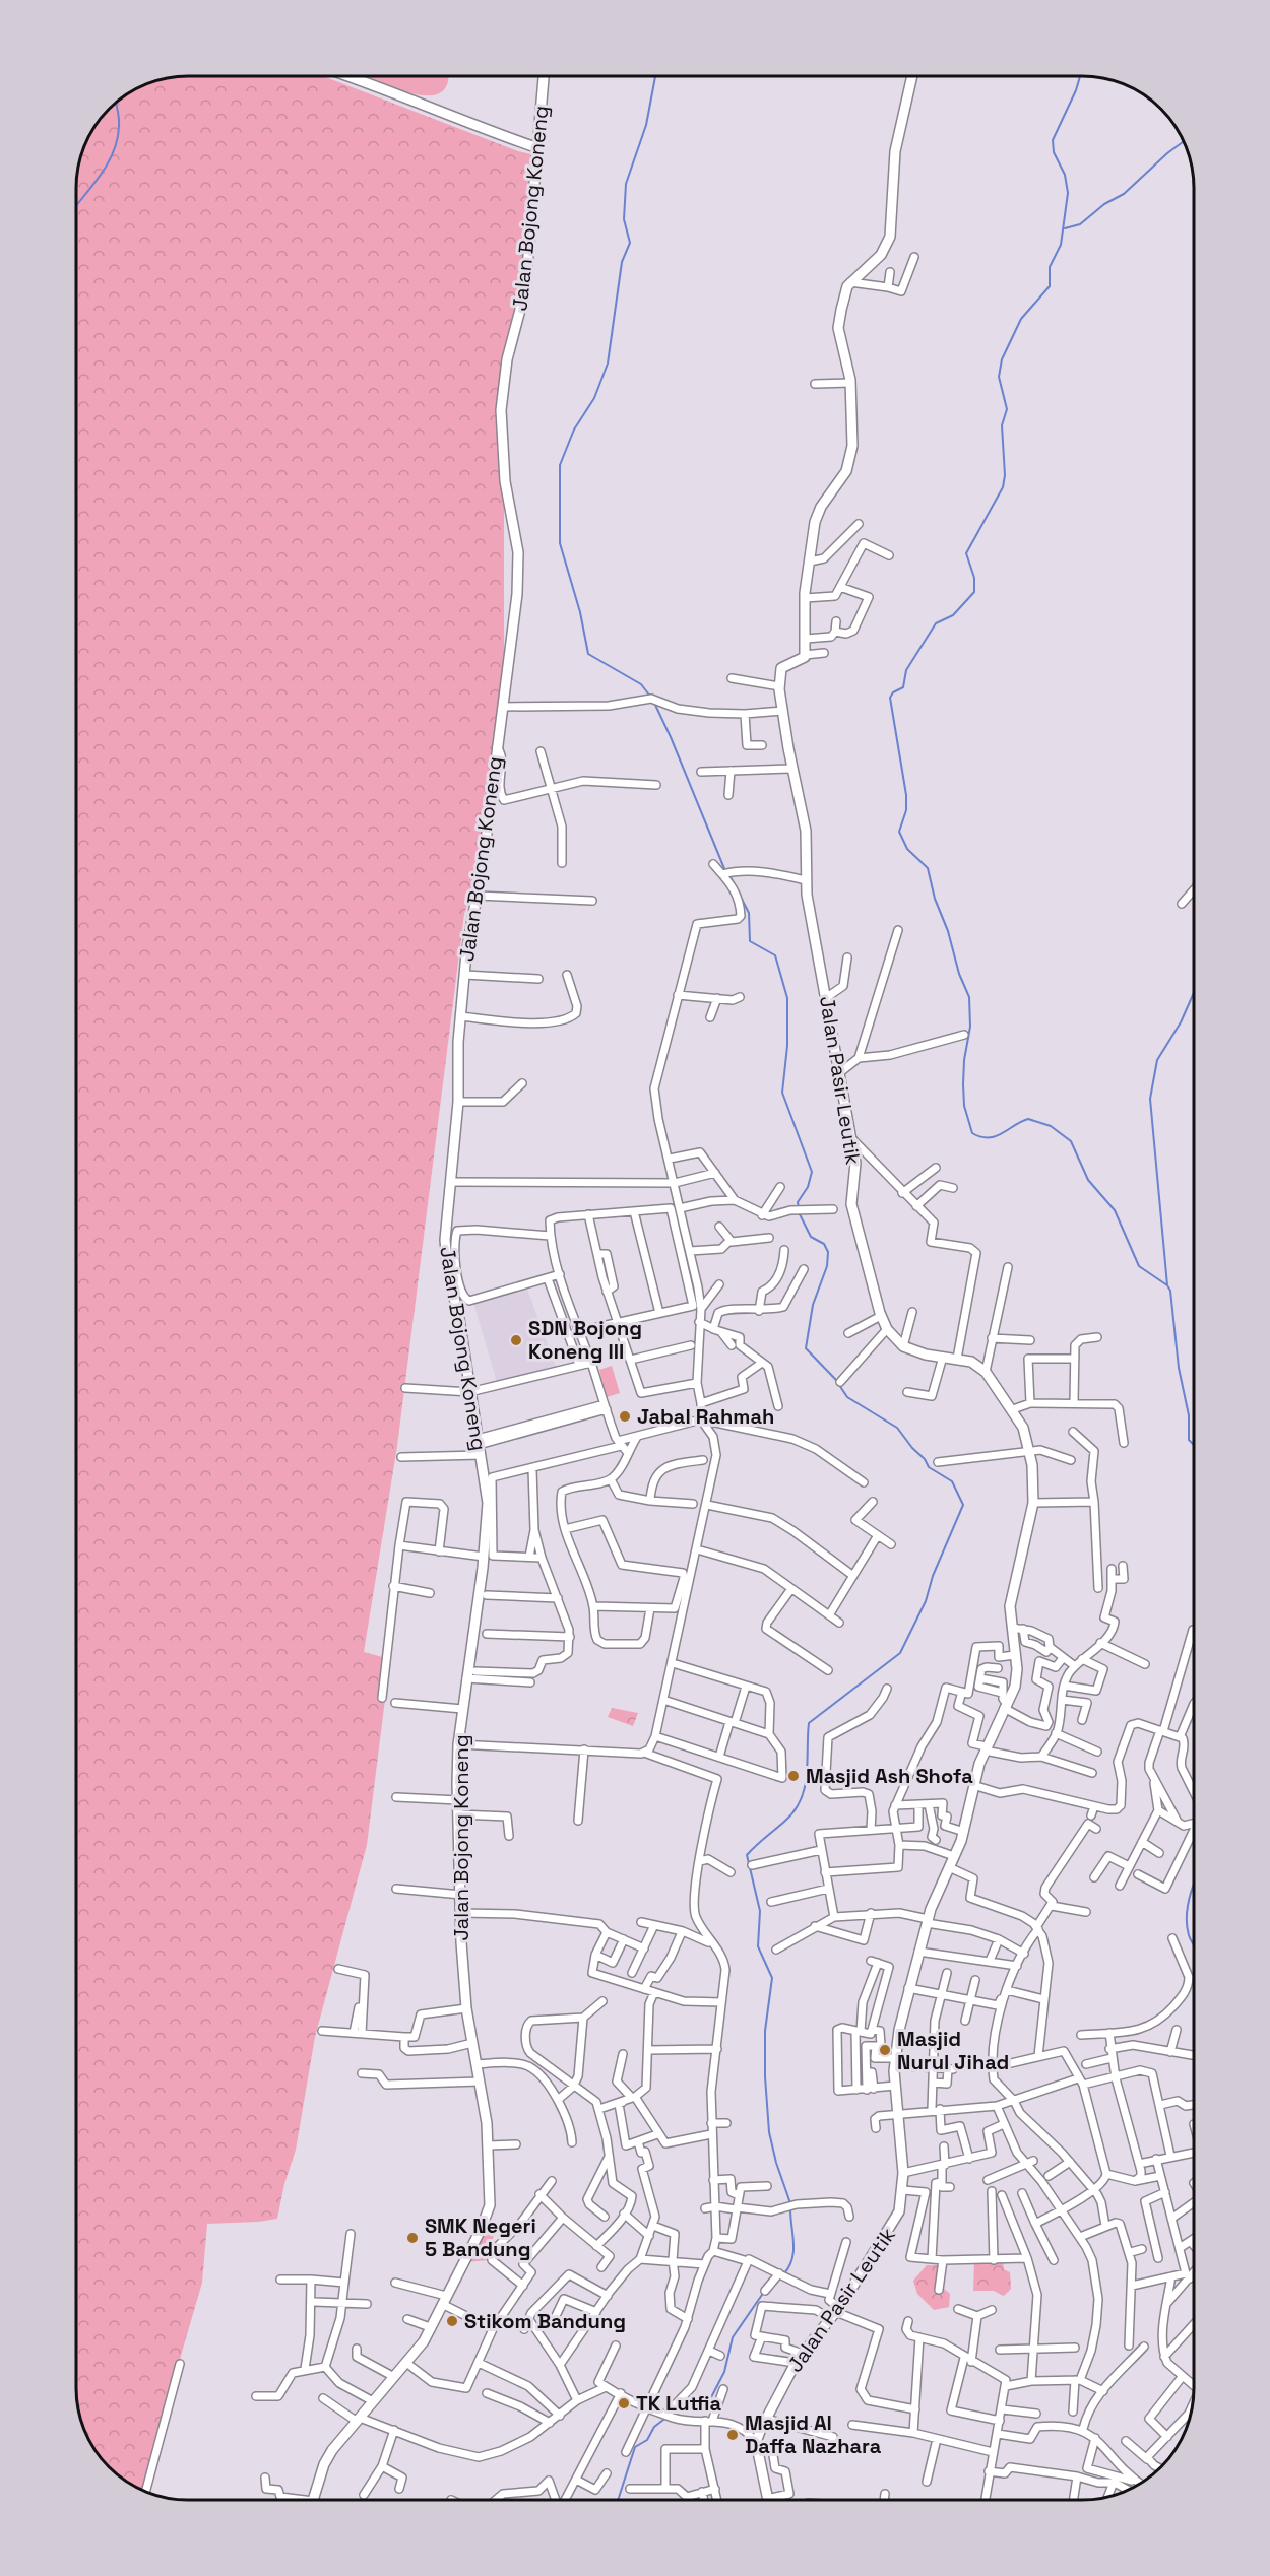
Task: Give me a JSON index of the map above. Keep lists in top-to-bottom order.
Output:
{
  "streets": {
    "street": ["Jalan Bojong Koneng", "Jalan Pasir Leutik"]
  },
  "places": [
    "SDN Bojong Koneng III",
    "Jabal Rahmah",
    "Masjid Ash Shofa",
    "Masjid Nurul Jihad",
    "SMK Negeri 5 Bandung",
    "Stikom Bandung",
    "TK Lutfia",
    "Masjid Al Daffa Nazhara"
  ]
}
